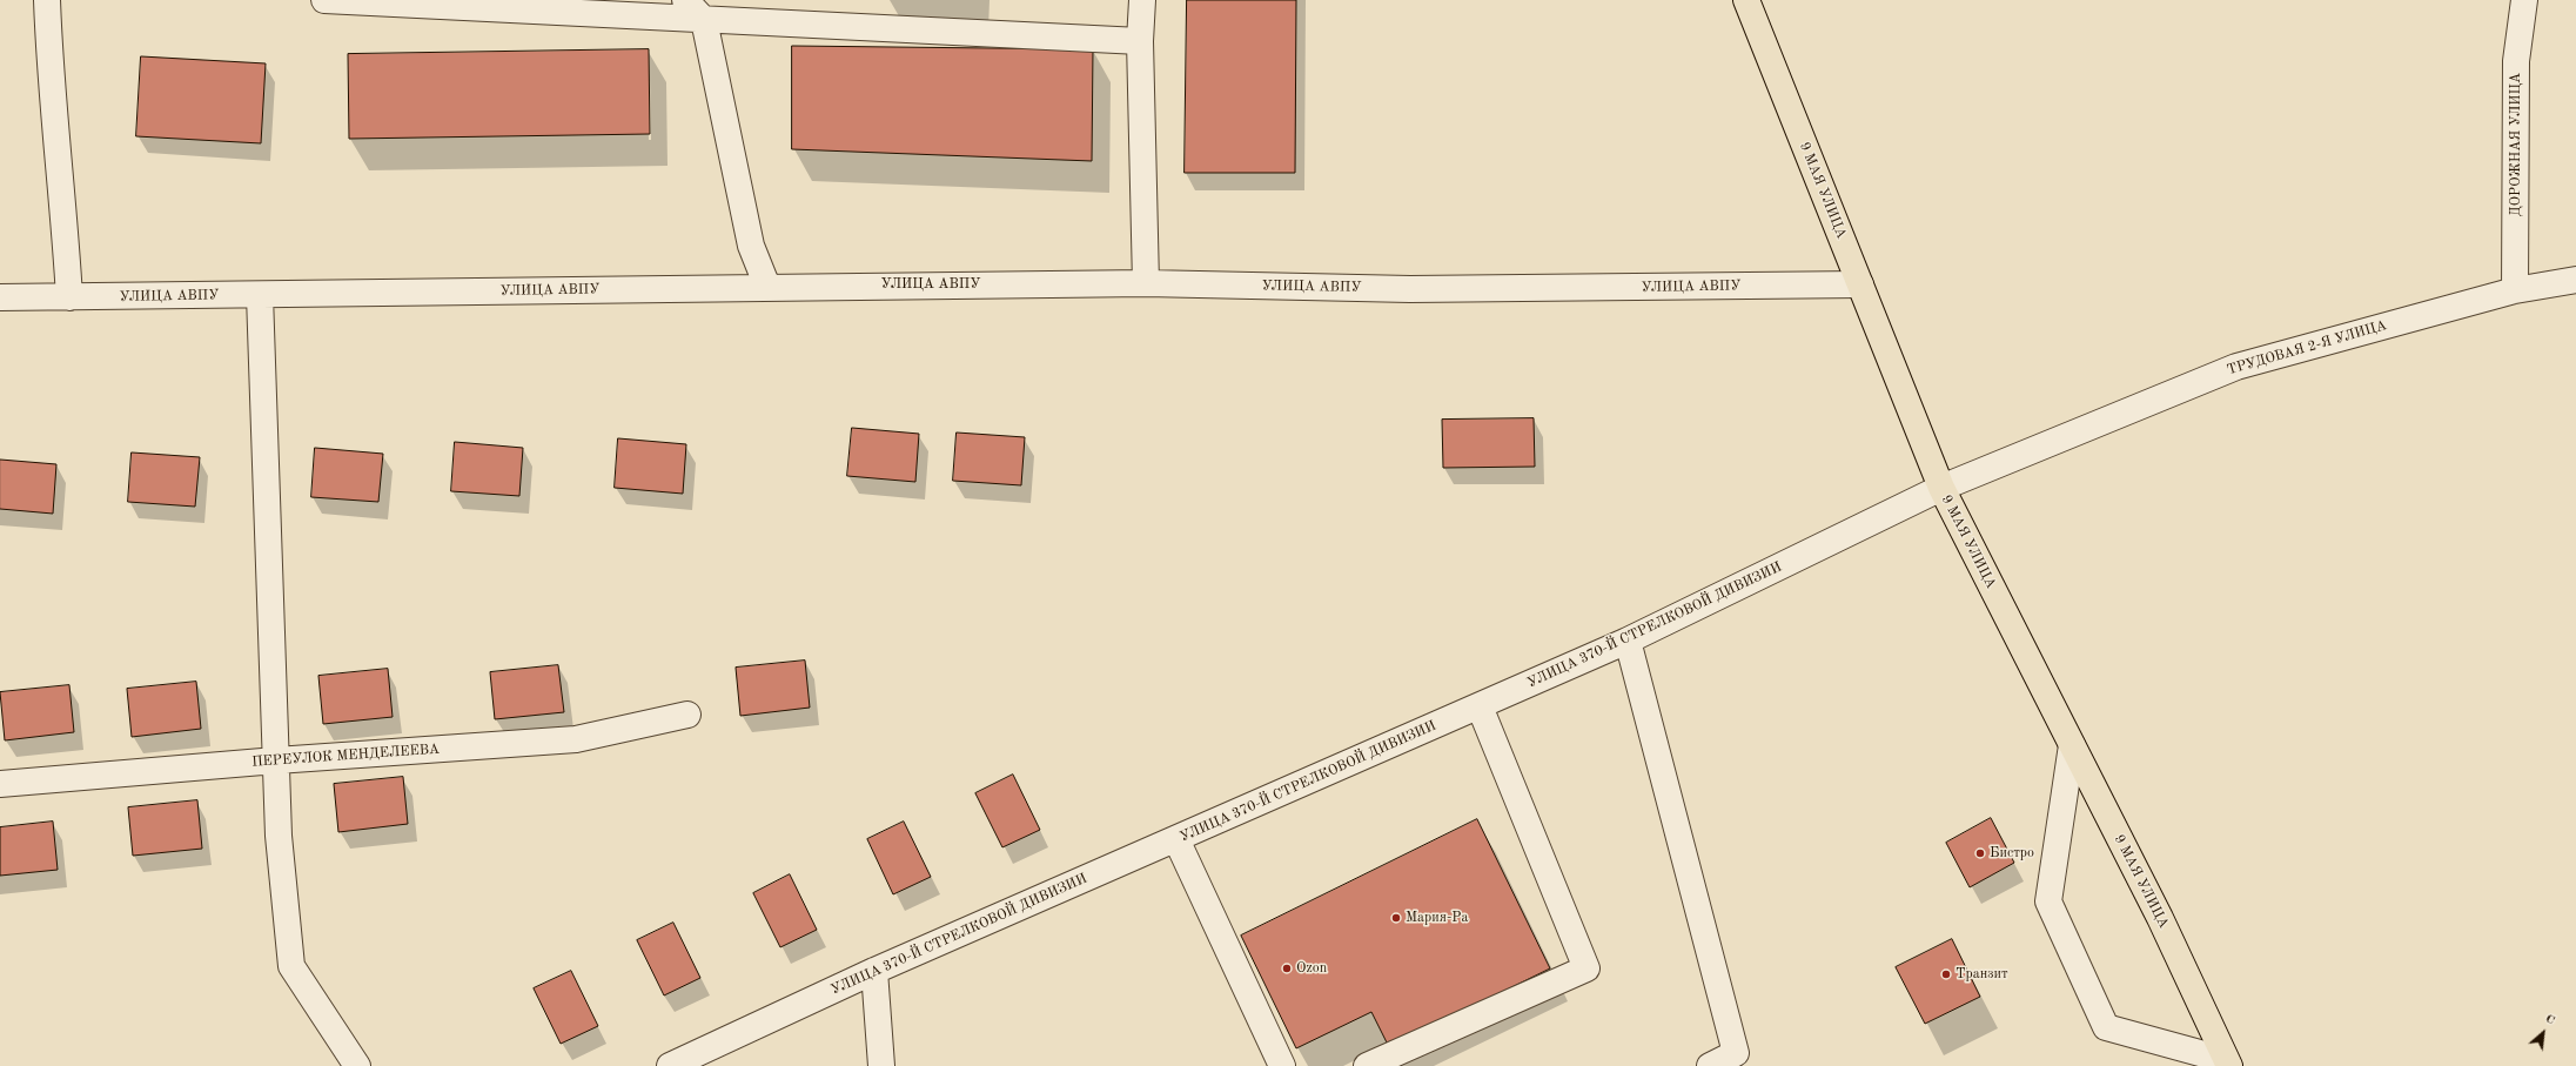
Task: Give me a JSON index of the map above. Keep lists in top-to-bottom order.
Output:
{
  "streets": {
    "main road": ["9 МАЯ УЛИЦА"],
    "street": [
      "ДОРОЖНАЯ УЛИЦА",
      "УЛИЦА АВПУ",
      "ТРУДОВАЯ 2-Я УЛИЦА",
      "УЛИЦА 370-Й СТРЕЛКОВОЙ ДИВИЗИИ",
      "ПЕРЕУЛОК МЕНДЕЛЕЕВА"
    ]
  },
  "crossings": [
    ["ДОРОЖНАЯ УЛИЦА", "ТРУДОВАЯ 2-Я УЛИЦА"],
    ["9 МАЯ УЛИЦА", "УЛИЦА АВПУ"],
    ["9 МАЯ УЛИЦА", "ТРУДОВАЯ 2-Я УЛИЦА"],
    ["9 МАЯ УЛИЦА", "УЛИЦА 370-Й СТРЕЛКОВОЙ ДИВИЗИИ"],
    ["ТРУДОВАЯ 2-Я УЛИЦА", "УЛИЦА 370-Й СТРЕЛКОВОЙ ДИВИЗИИ"]
  ],
  "places": [
    "Бистро",
    "Мария-Ра",
    "Ozon",
    "Транзит"
  ],
  "north": "top right"
}
